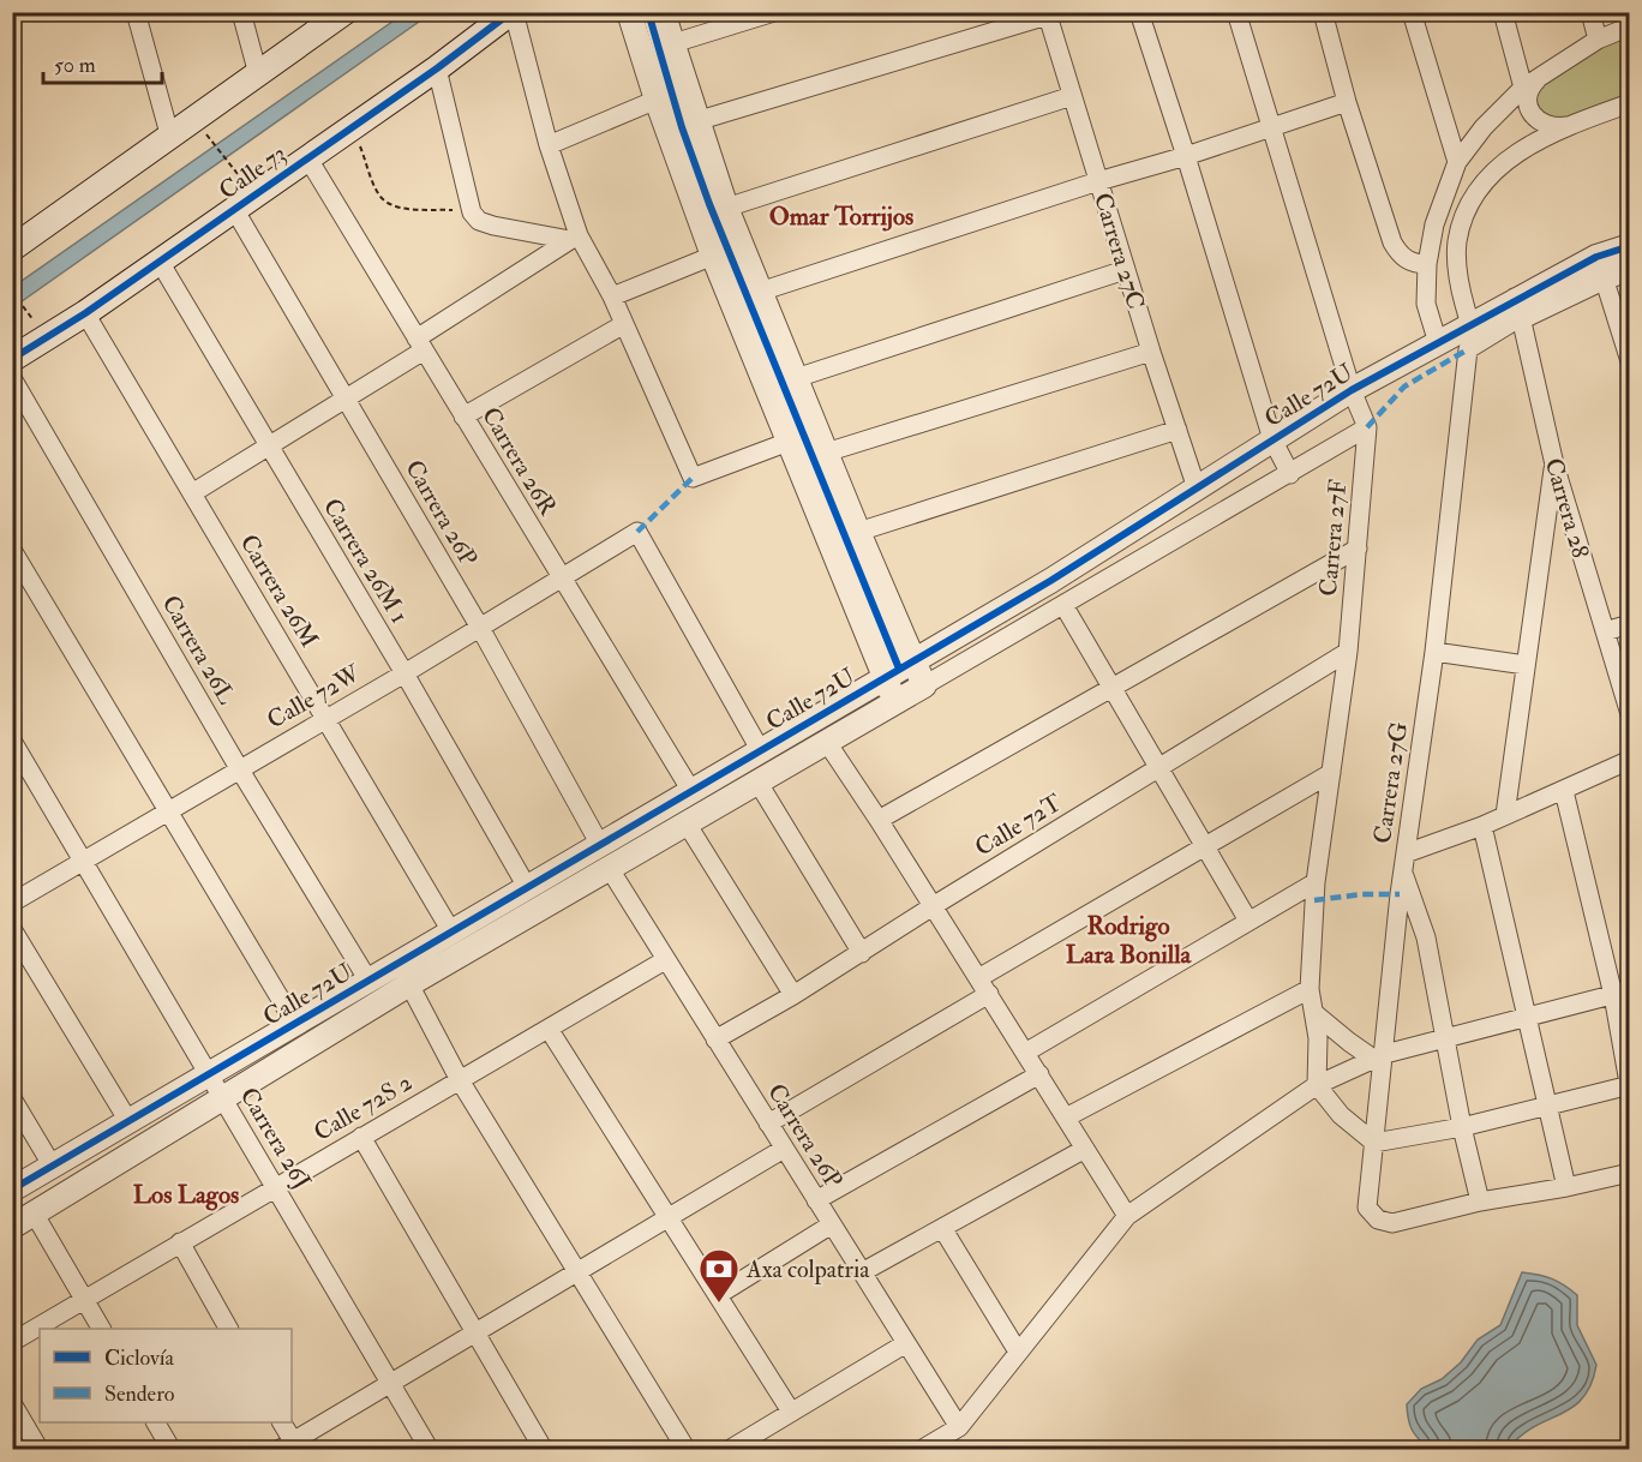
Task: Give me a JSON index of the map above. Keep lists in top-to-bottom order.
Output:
{
  "streets": {
    "main road": ["Calle 73"],
    "street": [
      "Carrera 27C",
      "Calle 72U",
      "Carrera 26R",
      "Carrera 28",
      "Carrera 26P",
      "Carrera 27F",
      "Carrera 26M 1",
      "Carrera 26M",
      "Carrera 26L",
      "Calle 72W",
      "Carrera 27G",
      "Calle 72T",
      "Calle 72S 2",
      "Carrera 26J"
    ]
  },
  "crossings": [
    ["Calle 73", "Carrera 26R"],
    ["Calle 73", "Carrera 26P"],
    ["Calle 73", "Carrera 26M 1"],
    ["Calle 73", "Carrera 26M"],
    ["Carrera 27C", "Calle 72U"],
    ["Calle 72U", "Carrera 26R"],
    ["Calle 72U", "Carrera 28"],
    ["Calle 72U", "Carrera 26P"],
    ["Calle 72U", "Carrera 27F"],
    ["Calle 72U", "Carrera 26M 1"],
    ["Calle 72U", "Carrera 26M"],
    ["Calle 72U", "Carrera 26L"],
    ["Calle 72U", "Calle 72W"],
    ["Calle 72U", "Carrera 27G"],
    ["Calle 72U", "Carrera 26J"],
    ["Carrera 26R", "Calle 72W"],
    ["Carrera 28", "Carrera 27G"],
    ["Carrera 26P", "Calle 72W"],
    ["Carrera 26P", "Calle 72T"],
    ["Carrera 26P", "Calle 72S 2"],
    ["Carrera 27F", "Calle 72T"],
    ["Carrera 26M 1", "Calle 72W"],
    ["Carrera 26M", "Calle 72W"],
    ["Carrera 26L", "Calle 72W"],
    ["Calle 72W", "Carrera 26J"],
    ["Calle 72S 2", "Carrera 26J"]
  ],
  "districts": ["Omar Torrijos", "Rodrigo Lara Bonilla", "Los Lagos"],
  "places": {
    "bank": ["Axa colpatria"]
  },
  "legend": ["Ciclovía", "Sendero"],
  "scale_bar": "50 m"
}
